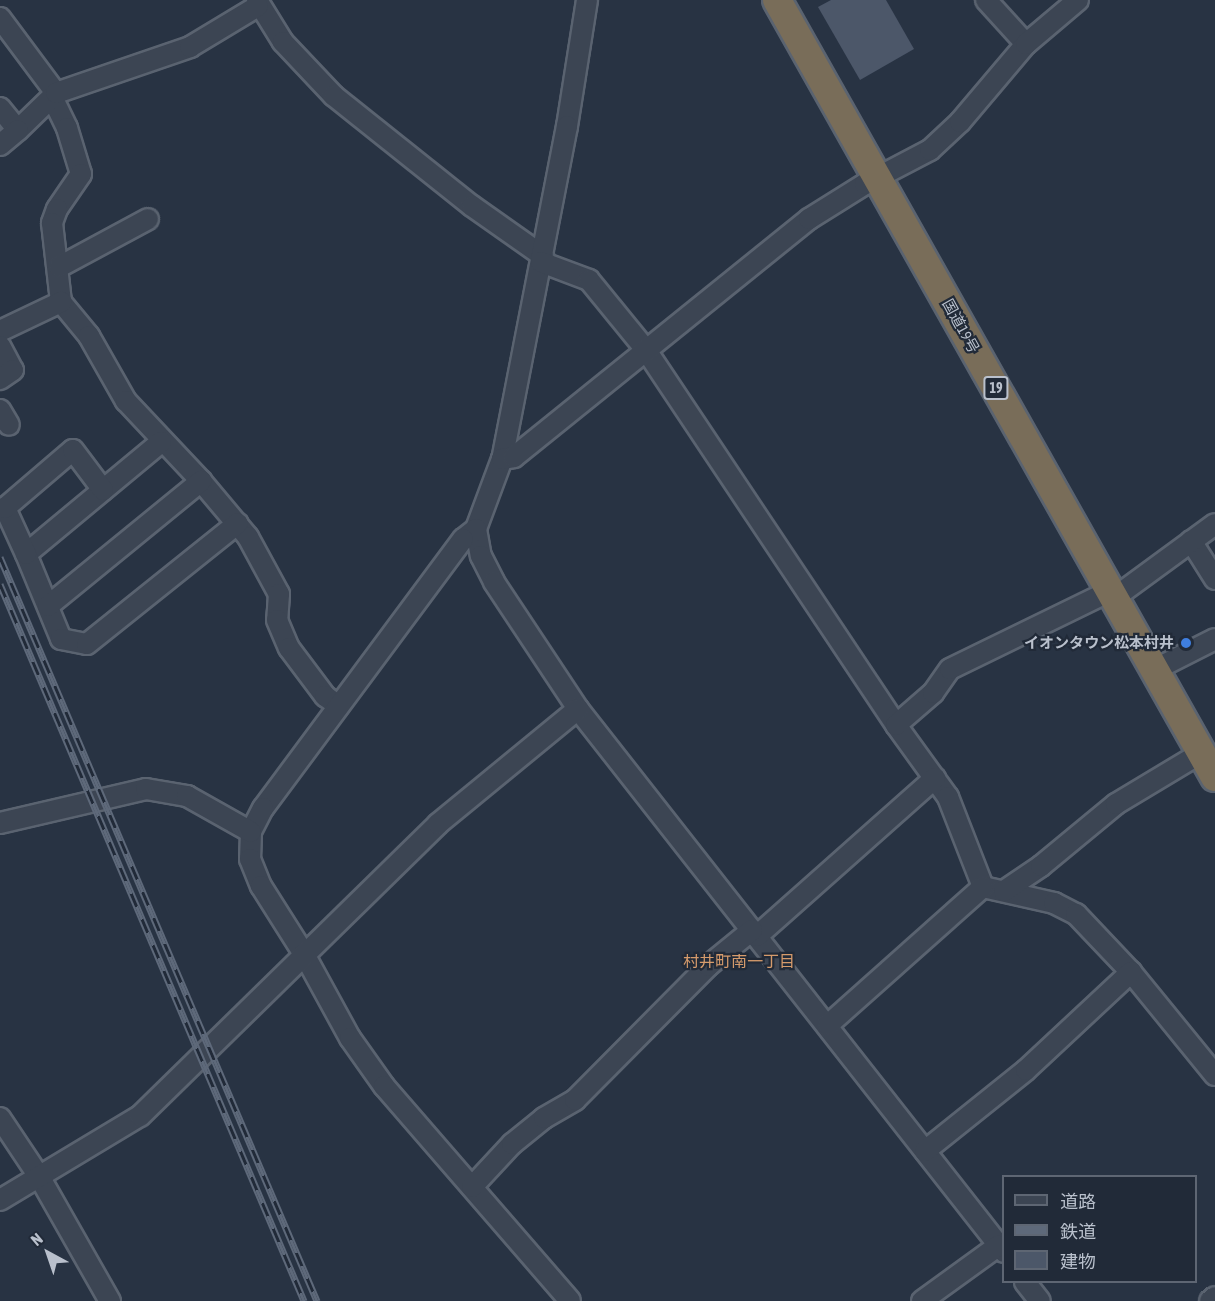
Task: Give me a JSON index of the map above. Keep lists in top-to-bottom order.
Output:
{
  "streets": {
    "highway": ["国道19号", "19"]
  },
  "districts": ["村井町南一丁目"],
  "places": ["イオンタウン松本村井"],
  "legend": ["道路", "鉄道", "建物"],
  "north": "top left"
}
